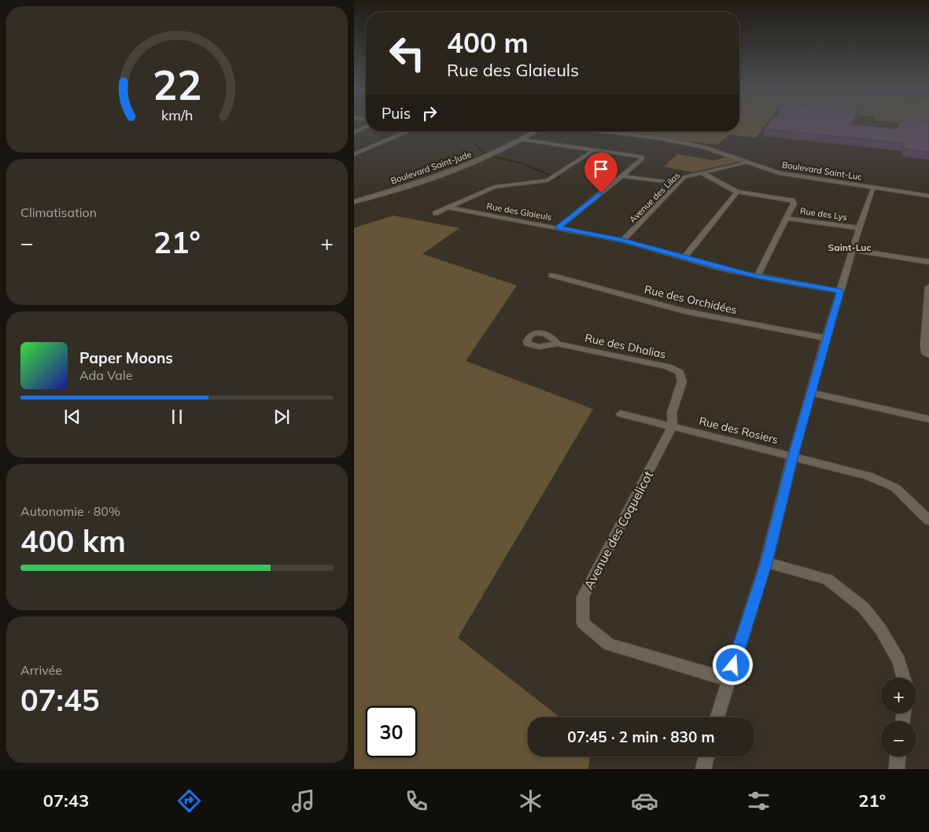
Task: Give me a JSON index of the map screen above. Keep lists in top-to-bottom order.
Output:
{
  "streets": {
    "street": [
      "Boulevard Saint-Jude",
      "Boulevard Saint-Luc",
      "Avenue des Lilas",
      "Rue des Glaieuls",
      "Rue des Lys",
      "Rue des Orchidées",
      "Rue des Dhalias",
      "Rue des Rosiers",
      "Avenue des Coquelicot"
    ]
  },
  "crossings": [
    ["Boulevard Saint-Luc", "Avenue des Lilas"],
    ["Avenue des Lilas", "Rue des Glaieuls"],
    ["Rue des Dhalias", "Rue des Rosiers"],
    ["Rue des Dhalias", "Avenue des Coquelicot"],
    ["Rue des Rosiers", "Avenue des Coquelicot"]
  ],
  "districts": ["Saint-Luc"],
  "page": {
    "turn": ["400 m", "Rue des Glaieuls"],
    "then": "Puis",
    "tile": [
      "Climatisation",
      ["Autonomie · 80%", "400 km"],
      ["Arrivée", "07:45"]
    ],
    "heat": ["−", "21°", "+"],
    "song": ["Paper Moons", "Ada Vale"],
    "map_buttons": ["+", "−"],
    "limit": "30",
    "trip": "07:45 · 2 min · 830 m",
    "tabs": ["07:43", "21°"],
    "gauge": ["22", "km/h"]
  }
}
